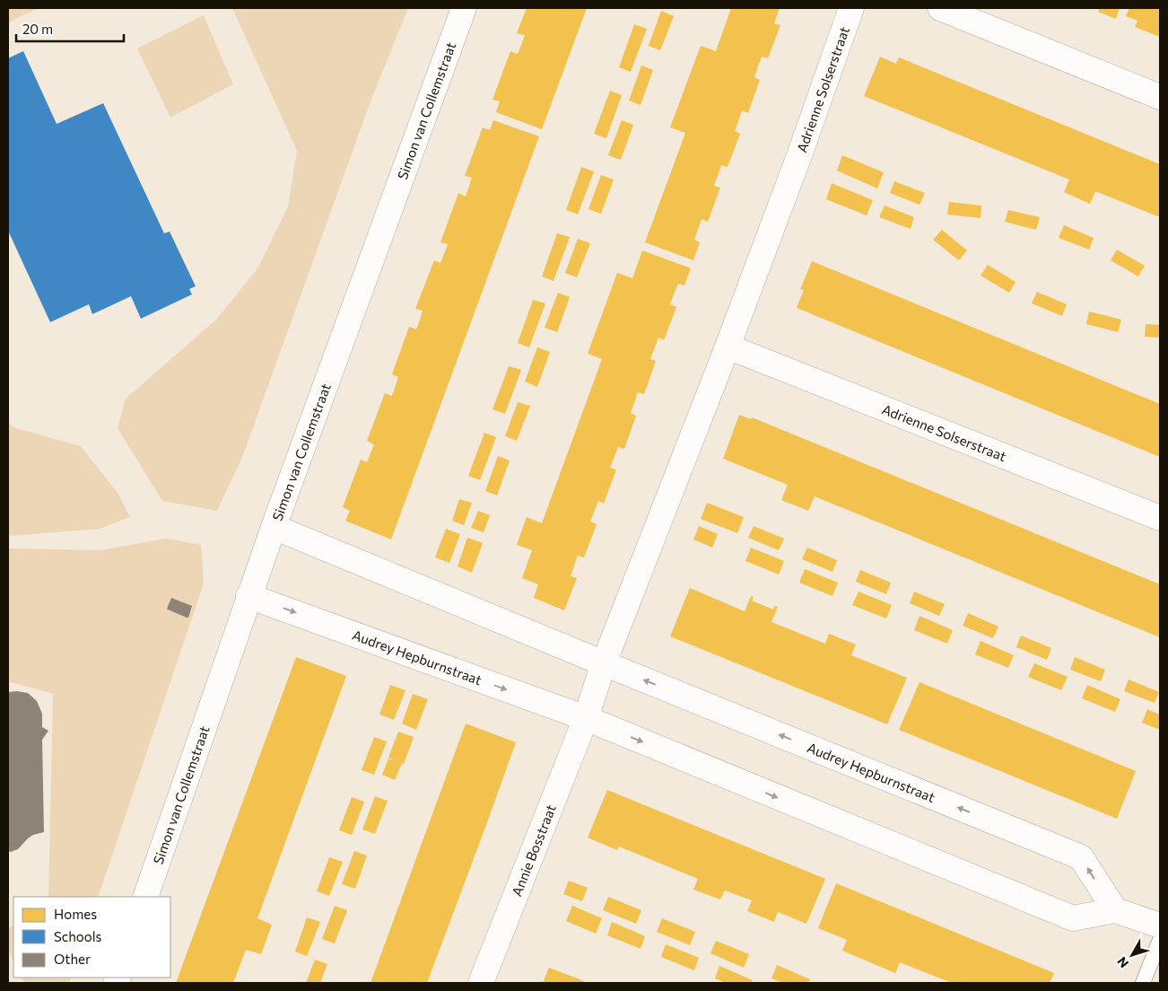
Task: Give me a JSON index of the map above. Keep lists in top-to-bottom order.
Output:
{
  "streets": {
    "street": [
      "Adrienne Solserstraat",
      "Simon van Collemstraat",
      "Audrey Hepburnstraat",
      "Annie Bosstraat"
    ]
  },
  "crossings": [
    ["Adrienne Solserstraat", "Audrey Hepburnstraat"],
    ["Simon van Collemstraat", "Audrey Hepburnstraat"],
    ["Audrey Hepburnstraat", "Annie Bosstraat"]
  ],
  "legend": ["Homes", "Schools", "Other"],
  "scale_bar": "20 m",
  "north": "bottom left"
}
